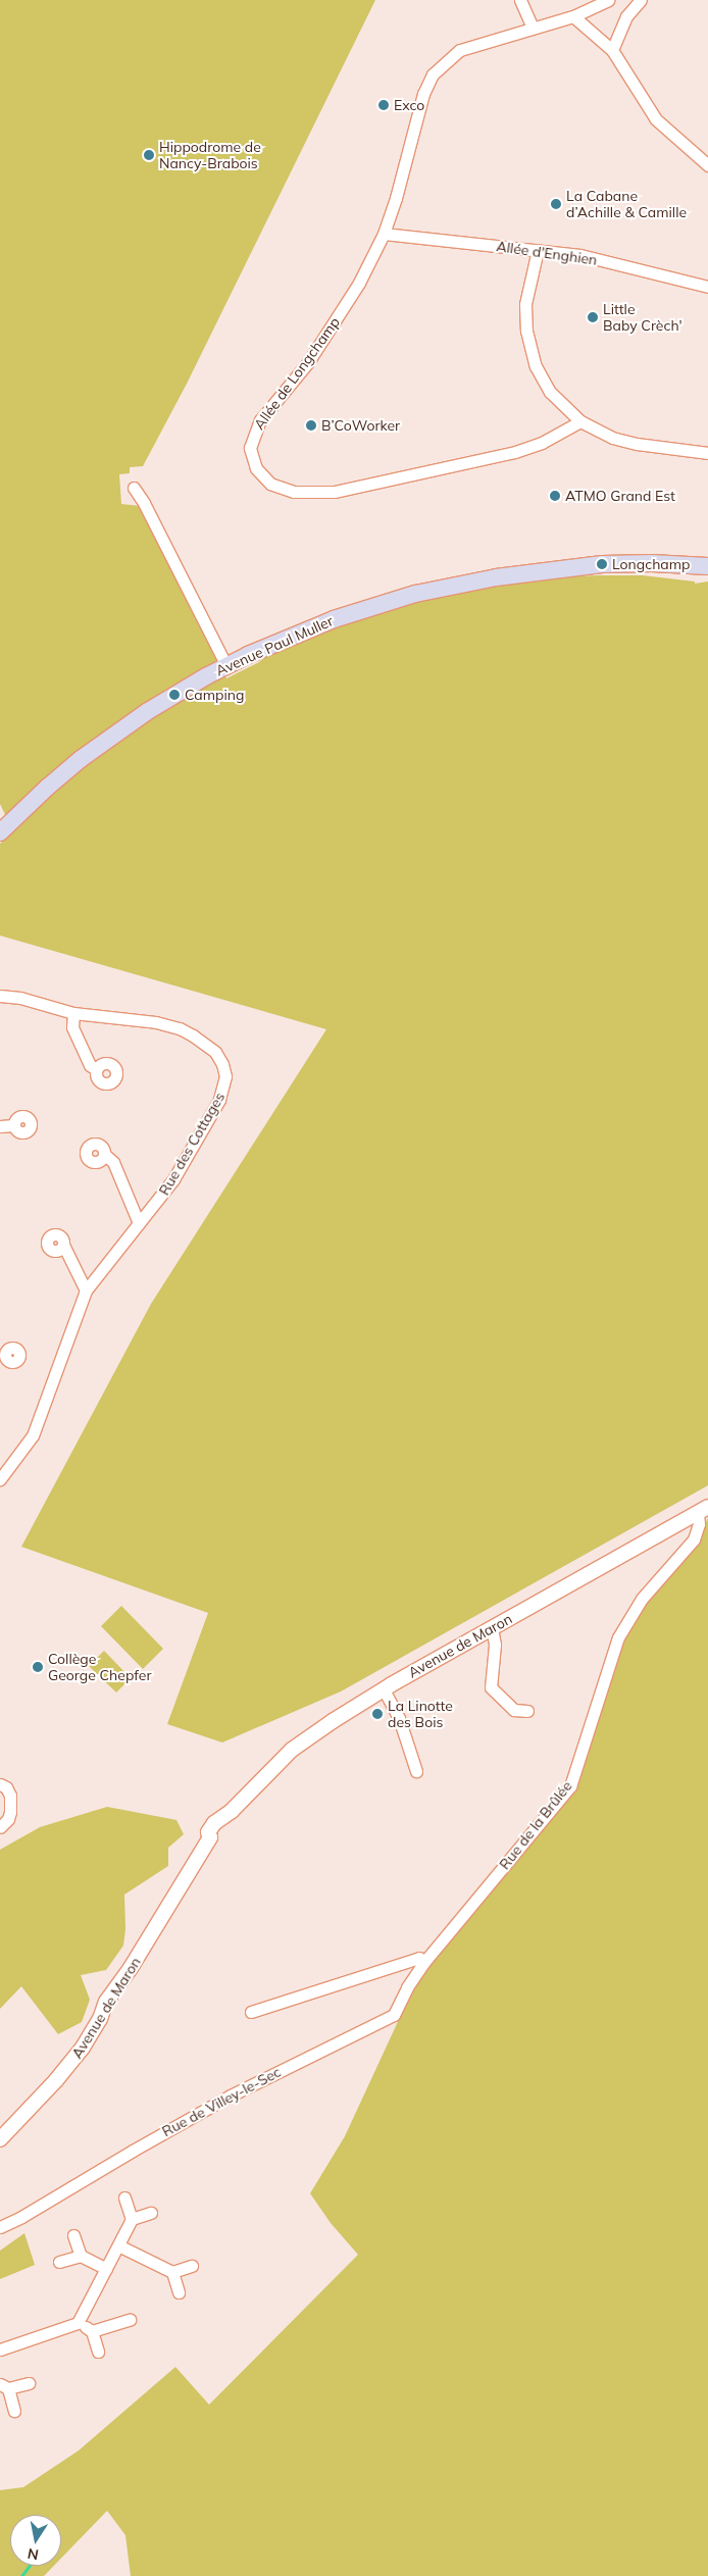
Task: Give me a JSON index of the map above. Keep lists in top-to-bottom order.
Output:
{
  "streets": {
    "main road": ["Avenue Paul Muller"],
    "street": [
      "Allée d'Enghien",
      "Allée de Longchamp",
      "Rue des Cottages",
      "Avenue de Maron",
      "Rue de la Brûlée",
      "Rue de Villey-le-Sec"
    ]
  },
  "crossings": [
    ["Allée d'Enghien", "Allée de Longchamp"],
    ["Avenue de Maron", "Rue de la Brûlée"],
    ["Rue de la Brûlée", "Rue de Villey-le-Sec"]
  ],
  "places": [
    "Exco",
    "Hippodrome de Nancy-Brabois",
    "La Cabane d’Achille & Camille",
    "Little Baby Crèch'",
    "B’CoWorker",
    "ATMO Grand Est",
    "Longchamp",
    "Camping",
    "Collège George Chepfer",
    "La Linotte des Bois"
  ],
  "north": "bottom"
}
